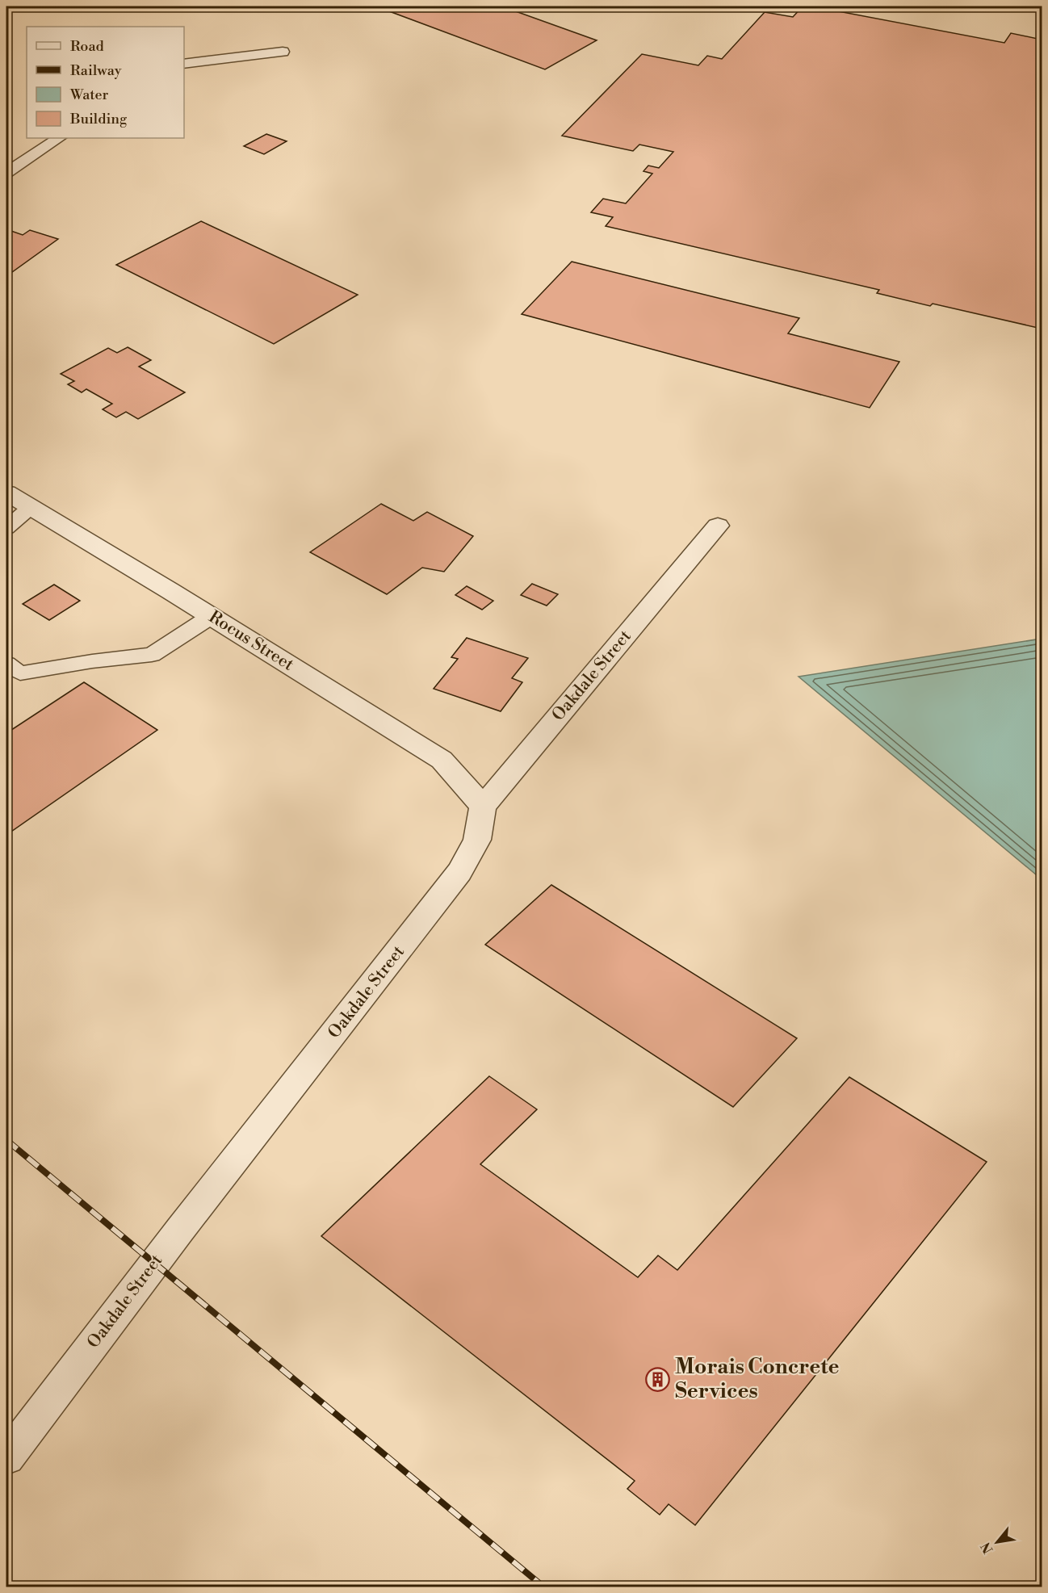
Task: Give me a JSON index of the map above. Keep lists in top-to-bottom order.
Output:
{
  "streets": {
    "street": ["Rocus Street", "Oakdale Street"]
  },
  "crossings": [
    ["Rocus Street", "Oakdale Street"]
  ],
  "places": {
    "building": ["Morais Concrete Services"]
  },
  "legend": [
    "Road",
    "Railway",
    "Water",
    "Building"
  ],
  "north": "bottom left"
}
